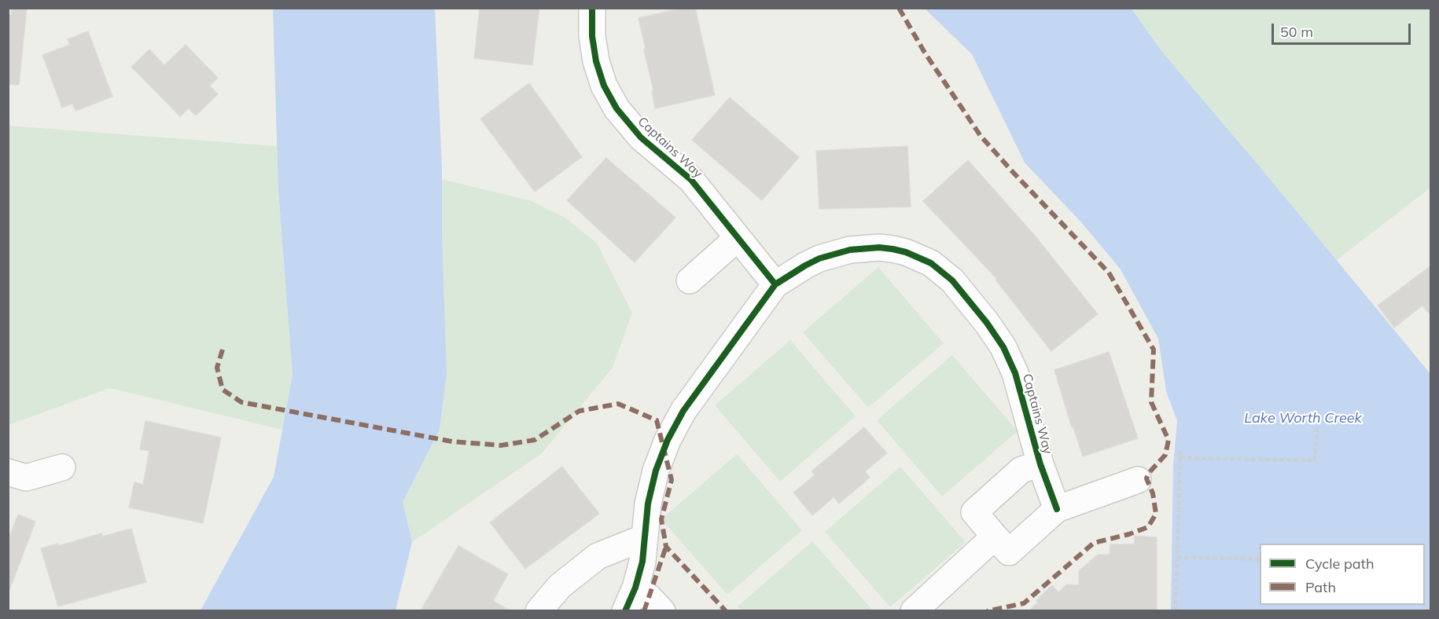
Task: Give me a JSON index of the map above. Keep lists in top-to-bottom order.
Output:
{
  "streets": {
    "street": ["Captains Way"]
  },
  "water": ["Lake Worth Creek"],
  "legend": ["Cycle path", "Path"],
  "scale_bar": "50 m"
}
